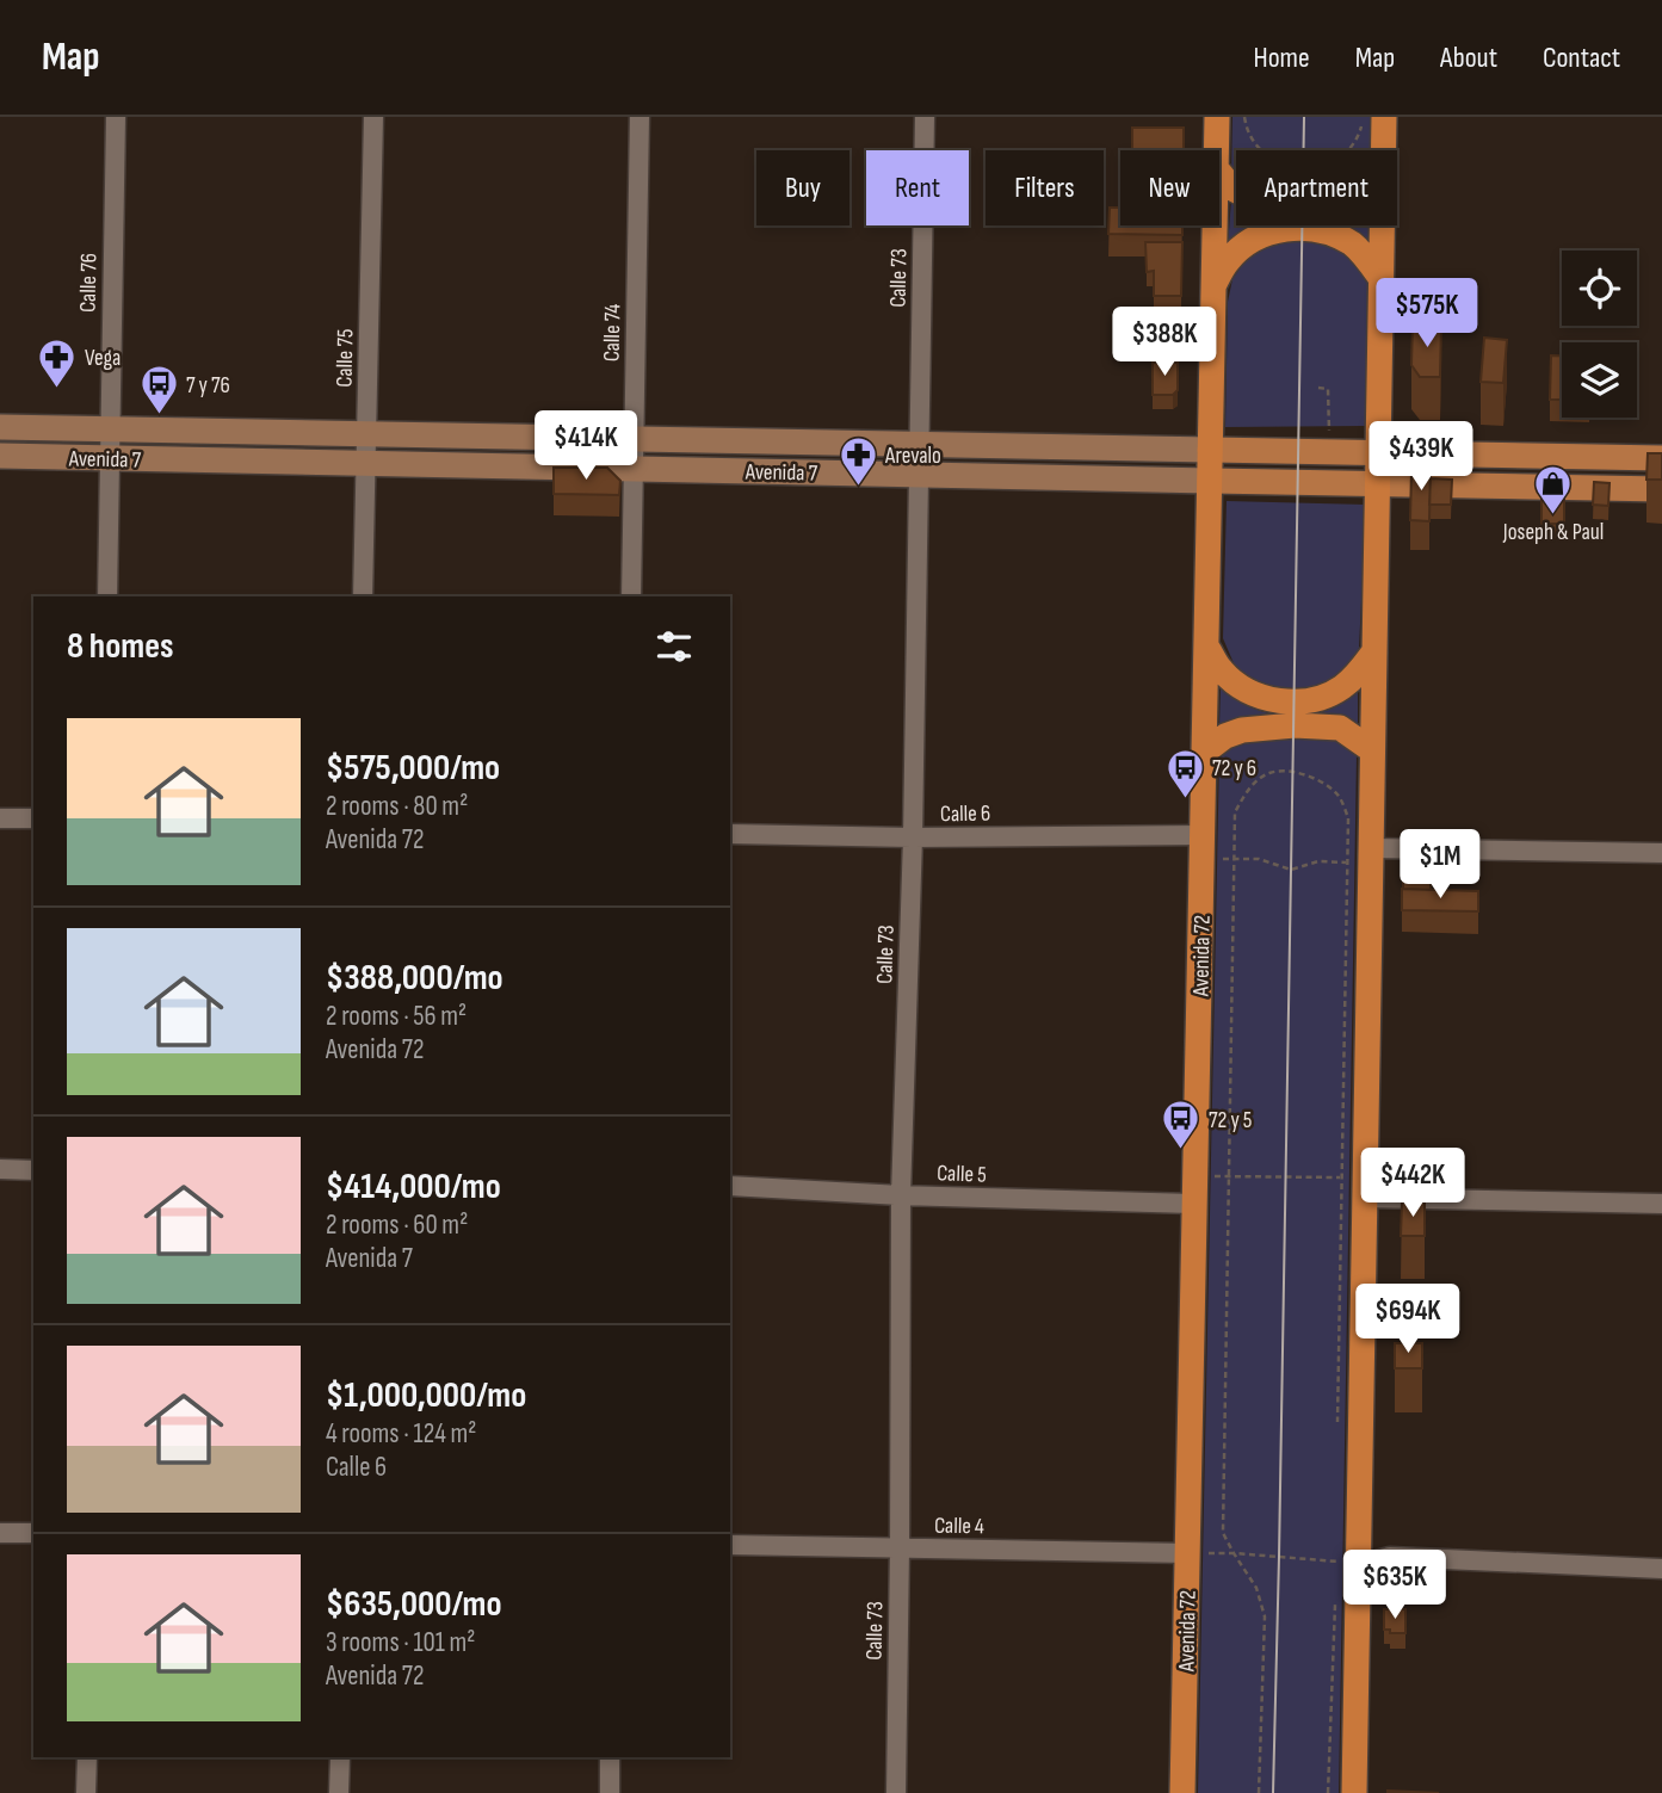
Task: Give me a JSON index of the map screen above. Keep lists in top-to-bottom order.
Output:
{
  "streets": {
    "highway": ["Avenida 72"],
    "main road": ["Avenida 7"],
    "street": [
      "Calle 73",
      "Calle 76",
      "Calle 74",
      "Calle 75",
      "Calle 6",
      "Calle 5",
      "Calle 4"
    ]
  },
  "crossings": [
    ["Calle 73", "Avenida 7"],
    ["Calle 73", "Calle 6"],
    ["Calle 73", "Calle 5"],
    ["Calle 73", "Calle 4"],
    ["Calle 76", "Avenida 7"],
    ["Calle 74", "Avenida 7"],
    ["Calle 75", "Avenida 7"],
    ["Avenida 7", "Avenida 72"],
    ["Calle 6", "Avenida 72"],
    ["Avenida 72", "Calle 5"],
    ["Avenida 72", "Calle 4"]
  ],
  "places": {
    "pharmacy": ["Vega", "Arevalo"],
    "bus stop": ["7 y 76", "72 y 6", "72 y 5"],
    "shop": ["Joseph & Paul"]
  },
  "page": {
    "header": "Map",
    "nav": [
      "Home",
      "Map",
      "About",
      "Contact"
    ],
    "chip": [
      "Buy",
      "Rent",
      "Filters",
      "New",
      "Apartment"
    ],
    "price": [
      "$575K",
      "$388K",
      "$414K",
      "$439K",
      "$1M",
      "$442K",
      "$694K",
      "$635K"
    ],
    "heading": "8 homes",
    "list": [
      {
        "name": "$575,000/mo",
        "note": "2 rooms · 80 m² · Avenida 72"
      },
      {
        "name": "$388,000/mo",
        "note": "2 rooms · 56 m² · Avenida 72"
      },
      {
        "name": "$414,000/mo",
        "note": "2 rooms · 60 m² · Avenida 7"
      },
      {
        "name": "$1,000,000/mo",
        "note": "4 rooms · 124 m² · Calle 6"
      },
      {
        "name": "$635,000/mo",
        "note": "3 rooms · 101 m² · Avenida 72"
      }
    ]
  }
}
